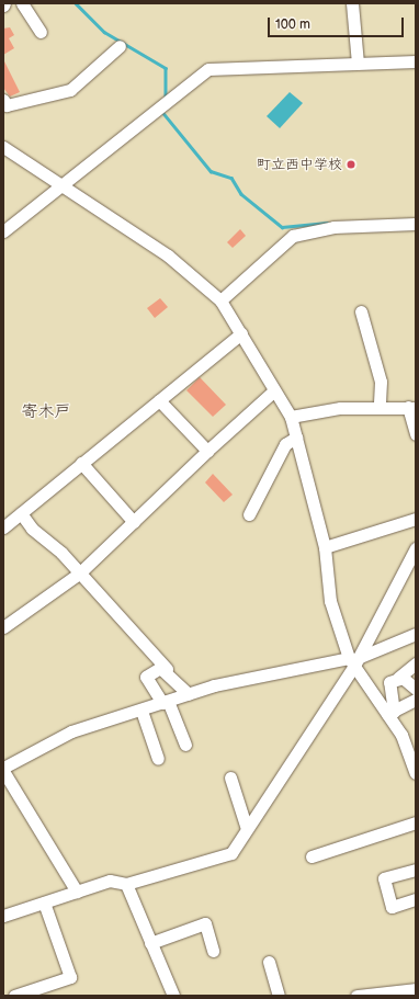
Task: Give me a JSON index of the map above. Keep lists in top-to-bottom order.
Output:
{
  "districts": ["寄木戸"],
  "places": ["町立西中学校"],
  "scale_bar": "100 m"
}
